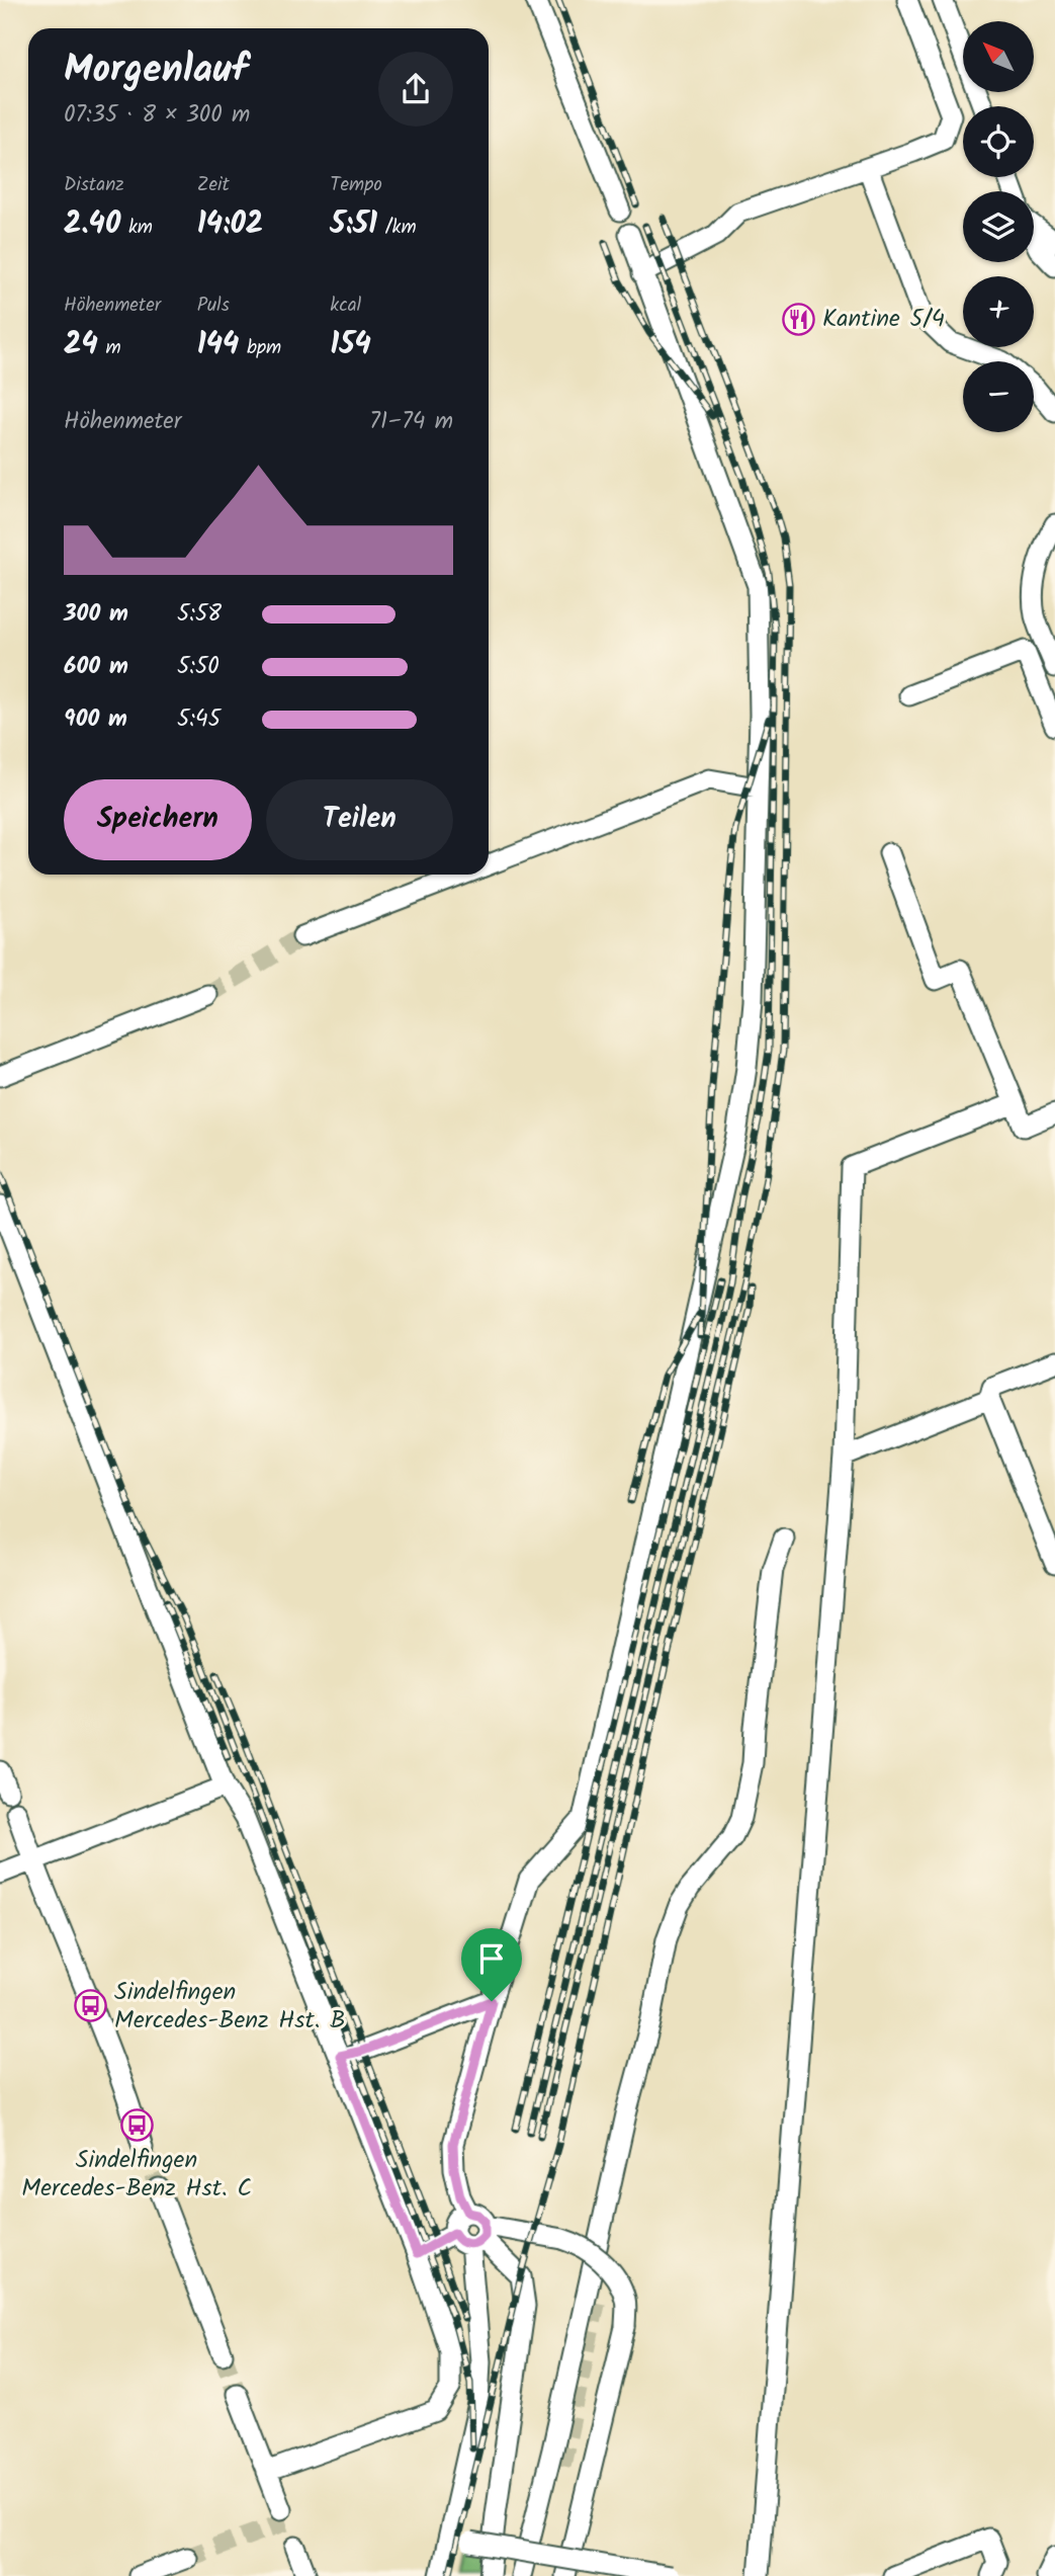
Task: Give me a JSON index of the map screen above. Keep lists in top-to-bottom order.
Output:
{
  "places": {
    "restaurant": ["Kantine 5/4"],
    "bus stop": ["Sindelfingen Mercedes-Benz Hst. B", "Sindelfingen Mercedes-Benz Hst. C"]
  },
  "north": "top left",
  "page": {
    "map_buttons": ["+", "−"],
    "heading": ["Morgenlauf", "07:35 · 8 × 300 m"],
    "stats": [
      ["Distanz", "2.40 km"],
      ["Zeit", "14:02"],
      ["Tempo", "5:51 /km"],
      ["Höhenmeter", "24 m"],
      ["Puls", "144 bpm"],
      ["kcal", "154"]
    ],
    "chart": ["Höhenmeter", "71–74 m"],
    "list": [
      {
        "name": "300 m",
        "note": "5:58"
      },
      {
        "name": "600 m",
        "note": "5:50"
      },
      {
        "name": "900 m",
        "note": "5:45"
      }
    ],
    "buttons": ["Speichern", "Teilen"]
  }
}
